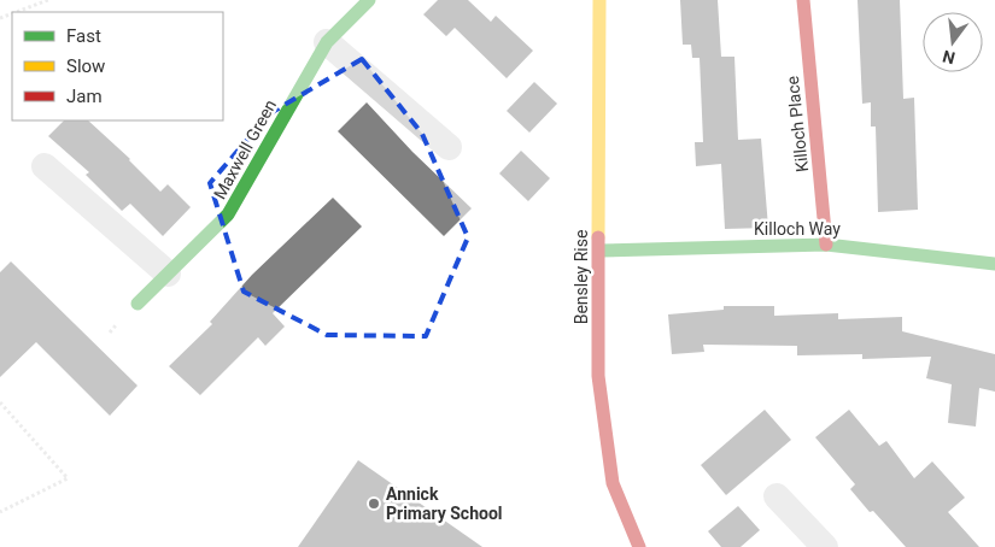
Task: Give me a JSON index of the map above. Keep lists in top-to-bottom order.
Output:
{
  "streets": {
    "street": [
      "Killoch Place",
      "Maxwell Green",
      "Killoch Way",
      "Bensley Rise"
    ]
  },
  "crossings": [
    ["Killoch Place", "Killoch Way"],
    ["Killoch Way", "Bensley Rise"]
  ],
  "places": ["Annick Primary School"],
  "legend": ["Fast", "Slow", "Jam"],
  "north": "bottom"
}
